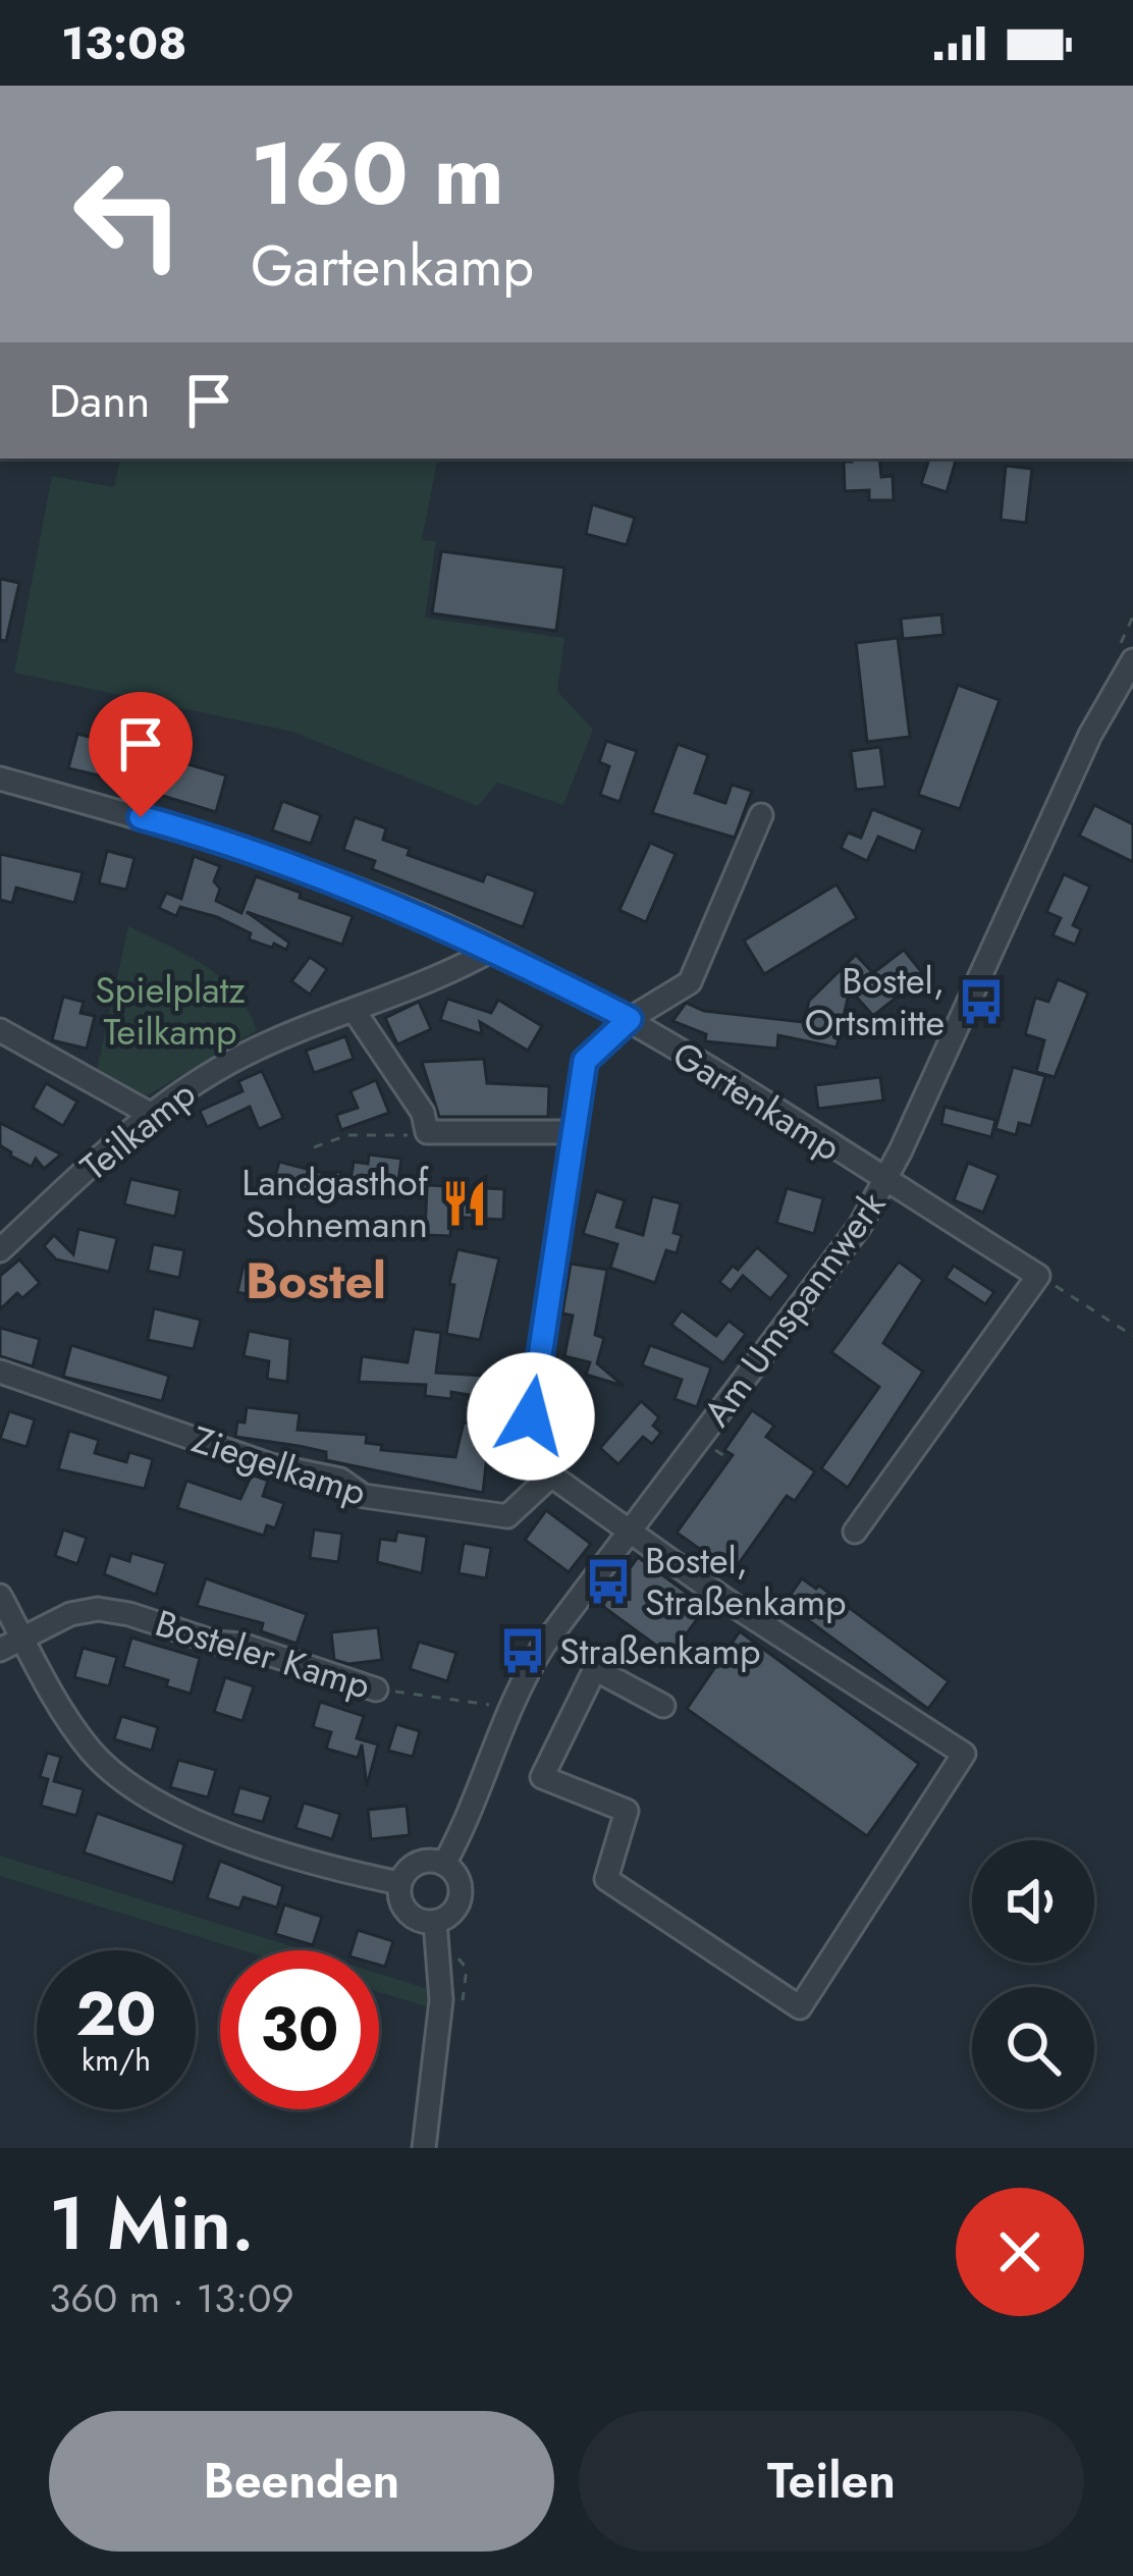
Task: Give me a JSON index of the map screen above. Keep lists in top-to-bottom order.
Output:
{
  "streets": {
    "street": [
      "Gartenkamp",
      "Teilkamp",
      "Am Umspannwerk",
      "Ziegelkamp",
      "Bosteler Kamp"
    ]
  },
  "crossings": [
    ["Gartenkamp", "Teilkamp"],
    ["Gartenkamp", "Am Umspannwerk"],
    ["Am Umspannwerk", "Bosteler Kamp"]
  ],
  "districts": ["Bostel"],
  "parks": ["Spielplatz Teilkamp"],
  "places": {
    "bus stop": ["Bostel, Ortsmitte", "Bostel, Straßenkamp", "Straßenkamp"],
    "restaurant": ["Landgasthof Sohnemann"]
  },
  "page": {
    "status": "13:08",
    "turn": ["160 m", "Gartenkamp"],
    "then": "Dann",
    "speed": "20 km/h",
    "limit": "30",
    "heading": ["1 Min.", "360 m · 13:09"],
    "buttons": ["Beenden", "Teilen"]
  }
}
